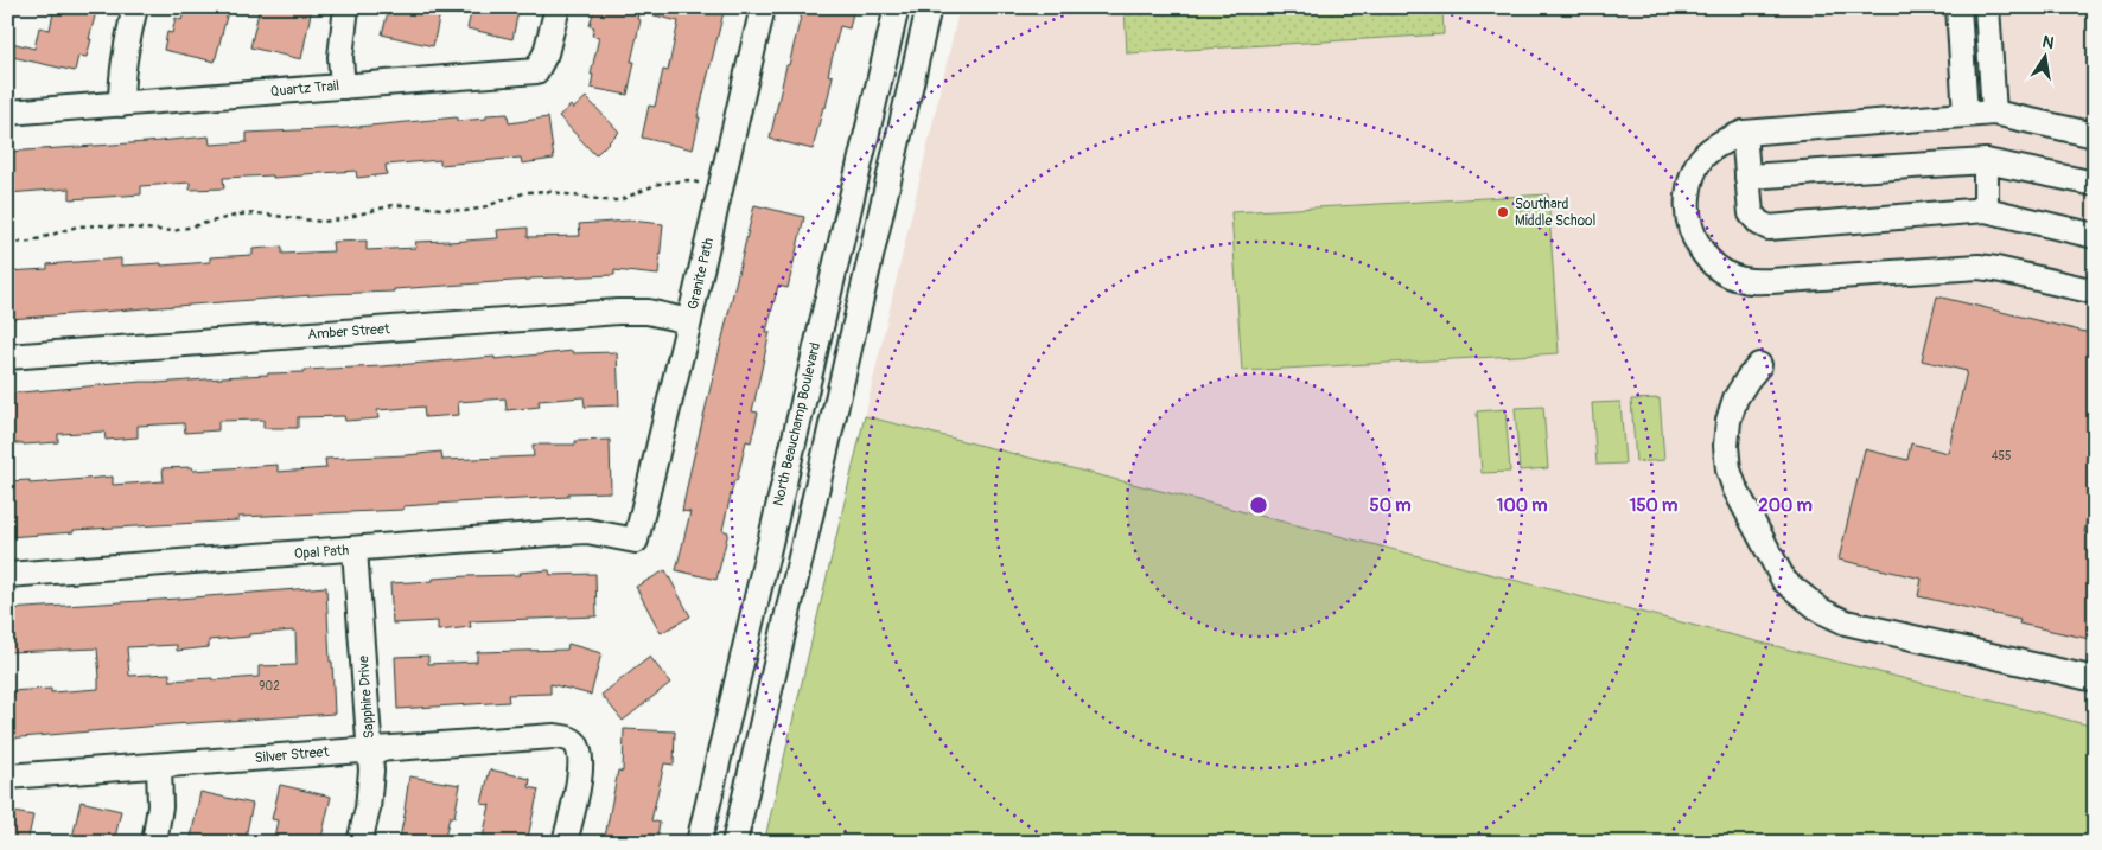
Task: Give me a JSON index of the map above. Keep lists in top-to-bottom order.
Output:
{
  "streets": {
    "street": [
      "Quartz Trail",
      "Granite Path",
      "Amber Street",
      "North Beauchamp Boulevard",
      "Opal Path",
      "Sapphire Drive",
      "Silver Street"
    ]
  },
  "crossings": [
    ["Granite Path", "Amber Street"],
    ["Granite Path", "Opal Path"],
    ["Opal Path", "Sapphire Drive"],
    ["Sapphire Drive", "Silver Street"]
  ],
  "places": ["Southard Middle School"],
  "house_numbers": ["455", "902"],
  "north": "top",
  "rings": [
    "50 m",
    "100 m",
    "150 m",
    "200 m"
  ]
}
